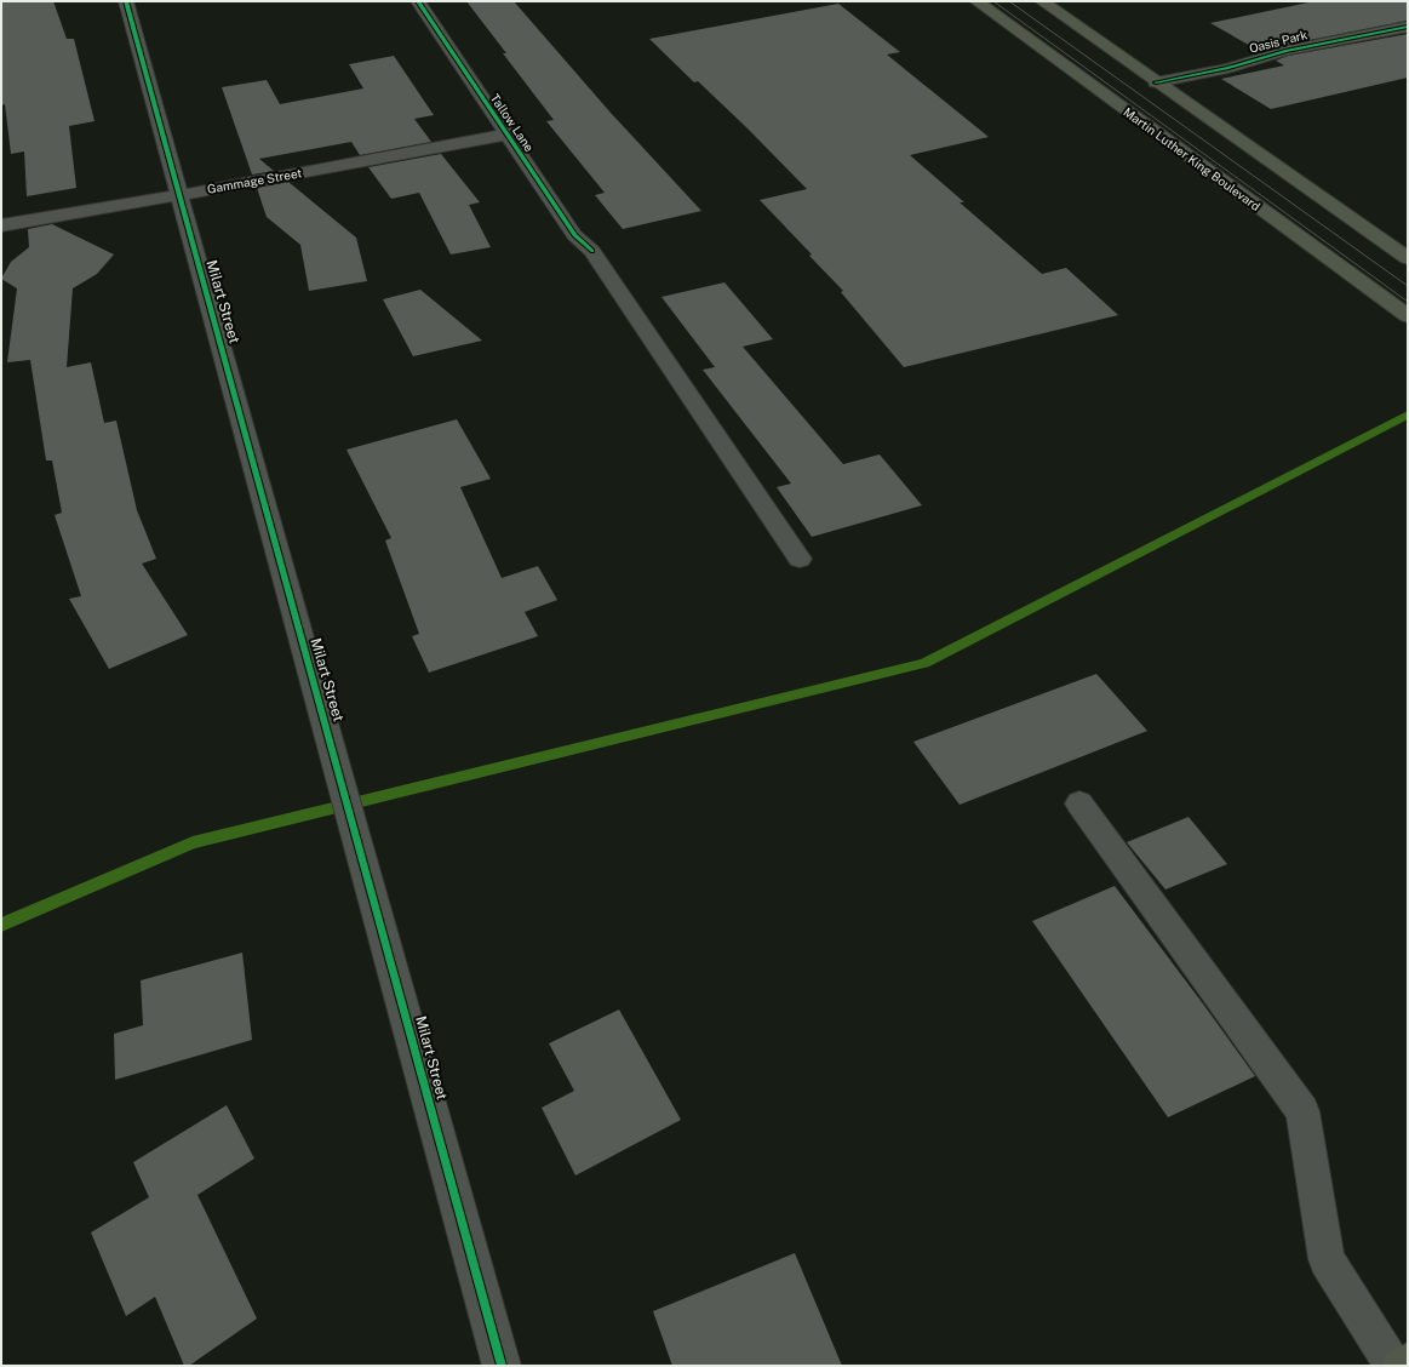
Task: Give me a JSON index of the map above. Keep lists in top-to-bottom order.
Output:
{
  "streets": {
    "main road": ["Martin Luther King Boulevard"],
    "street": [
      "Oasis Park",
      "Tallow Lane",
      "Gammage Street",
      "Milart Street"
    ]
  },
  "crossings": [
    ["Tallow Lane", "Gammage Street"],
    ["Gammage Street", "Milart Street"]
  ]
}
